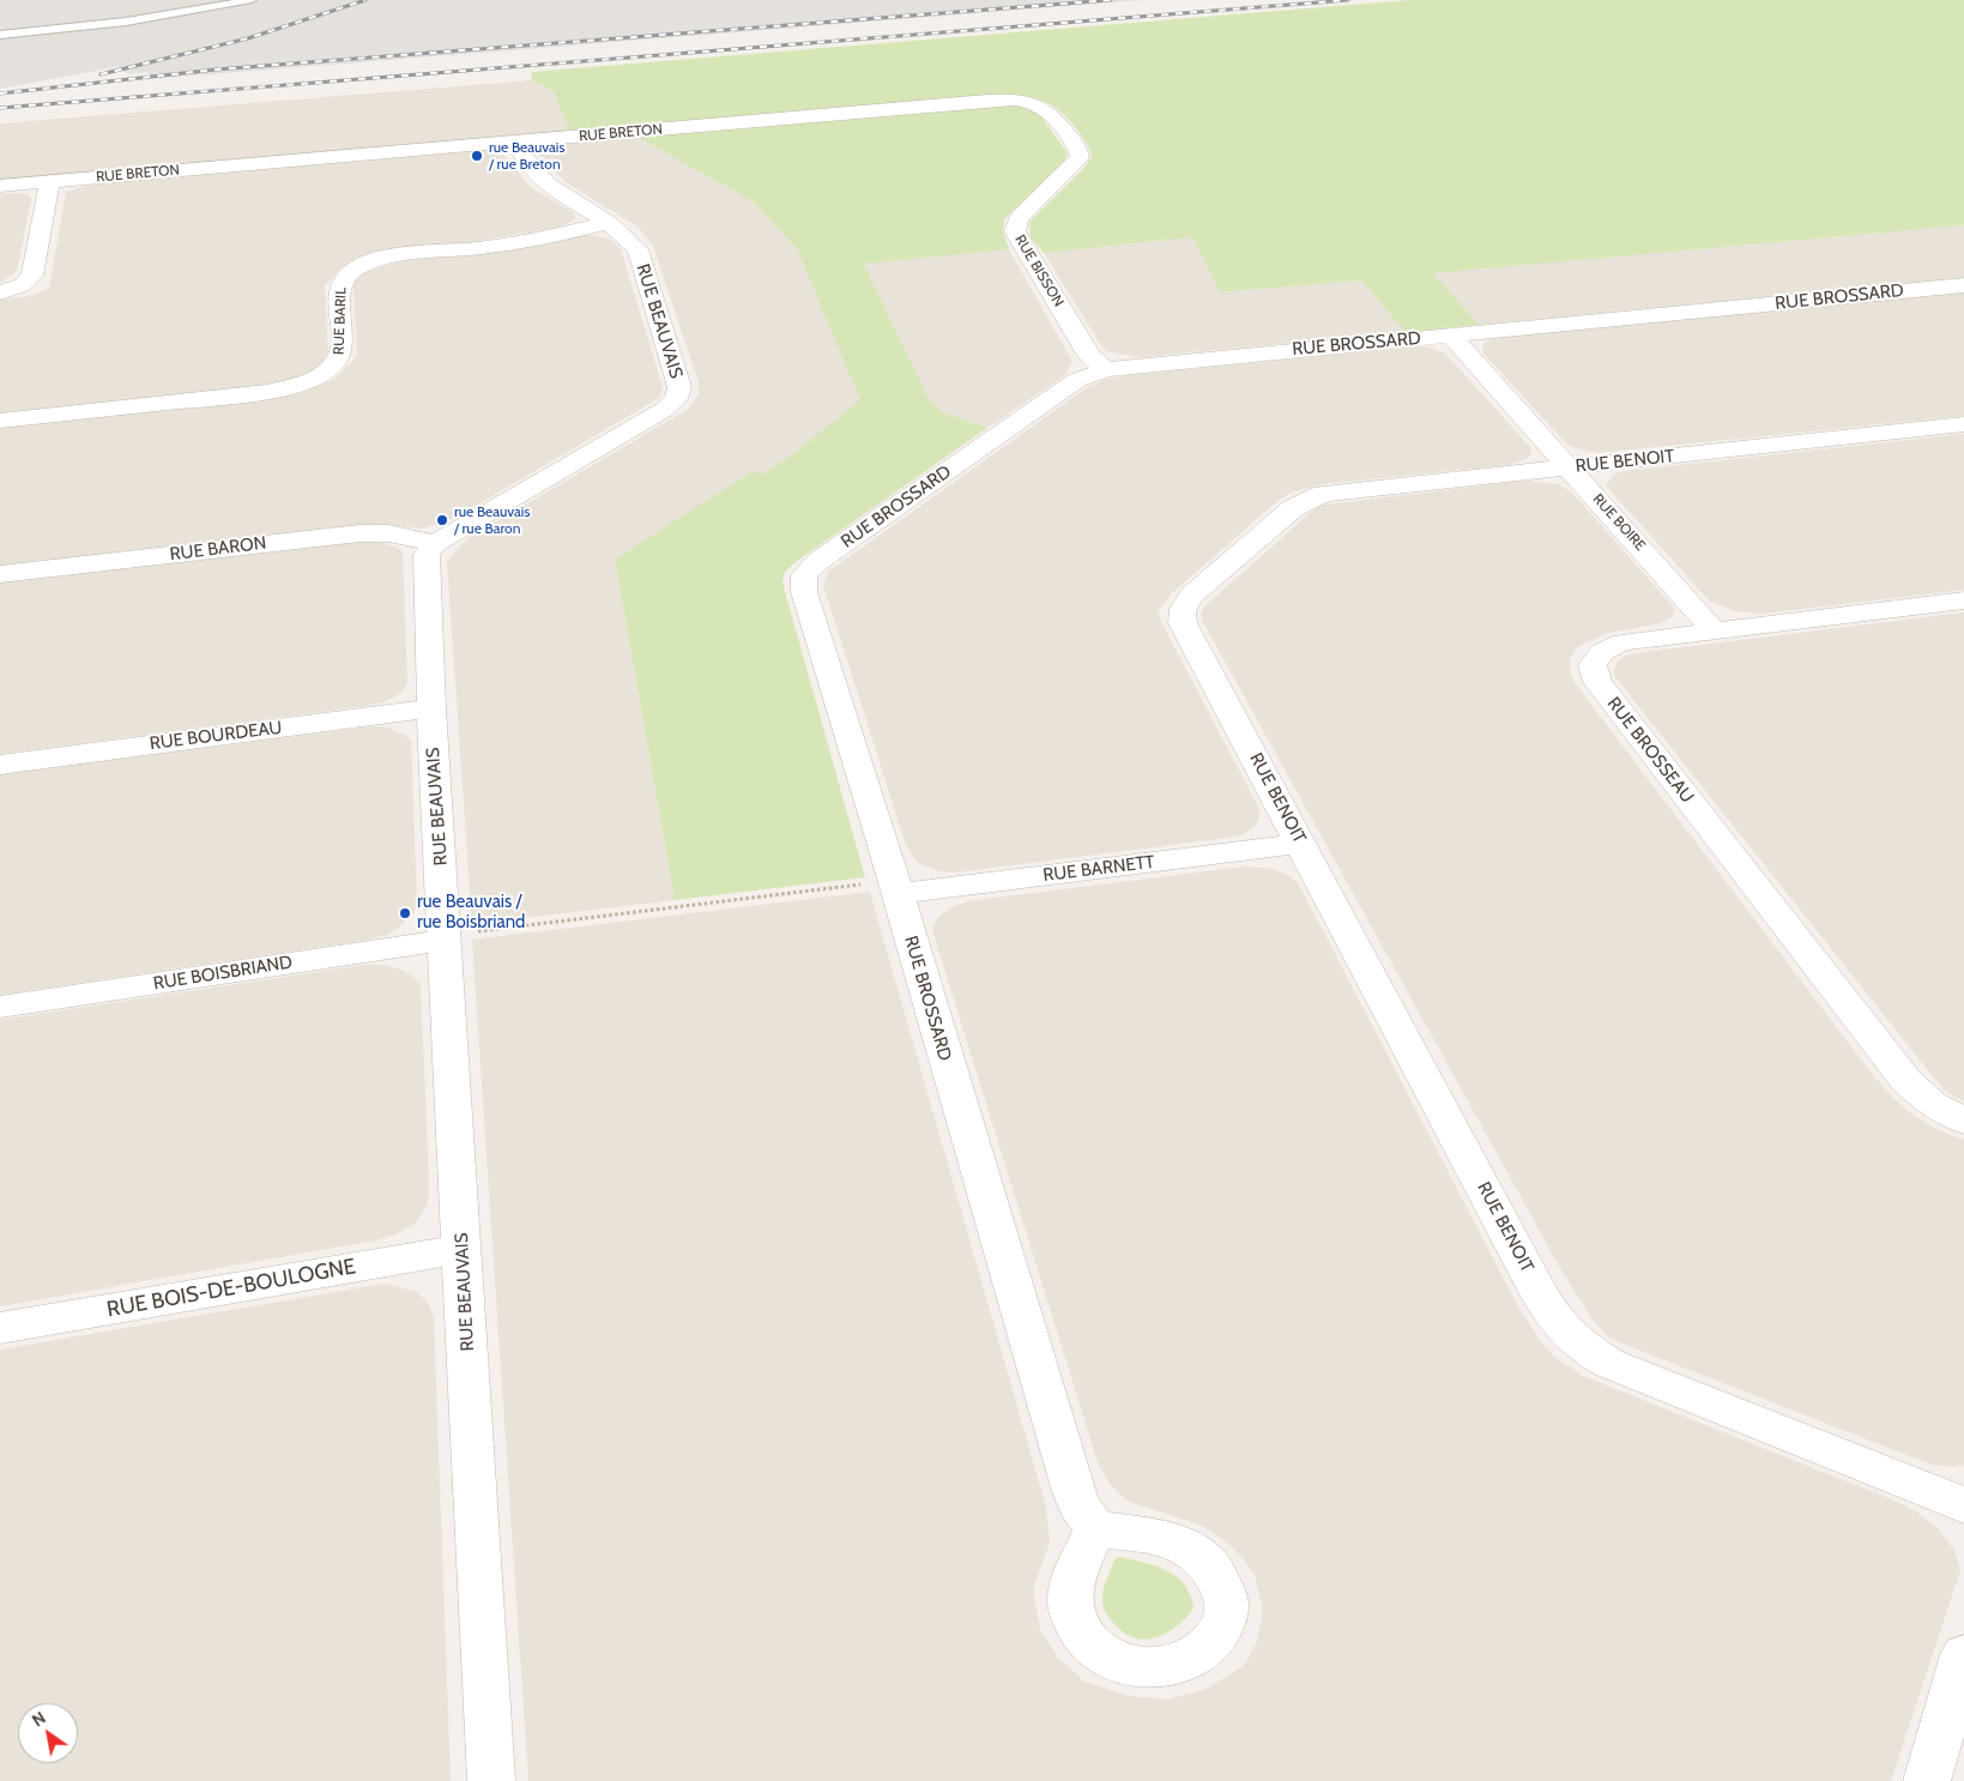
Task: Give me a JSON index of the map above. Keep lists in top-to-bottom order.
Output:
{
  "streets": {
    "street": [
      "RUE BRETON",
      "RUE BISSON",
      "RUE BROSSARD",
      "RUE BARIL",
      "RUE BEAUVAIS",
      "RUE BENOIT",
      "RUE BOIRE",
      "RUE BARON",
      "RUE BOURDEAU",
      "RUE BROSSEAU",
      "RUE BARNETT",
      "RUE BOISBRIAND",
      "RUE BOIS-DE-BOULOGNE"
    ]
  },
  "crossings": [
    ["RUE BRETON", "RUE BISSON"],
    ["RUE BRETON", "RUE BEAUVAIS"],
    ["RUE BISSON", "RUE BROSSARD"],
    ["RUE BROSSARD", "RUE BOIRE"],
    ["RUE BROSSARD", "RUE BARNETT"],
    ["RUE BARIL", "RUE BEAUVAIS"],
    ["RUE BEAUVAIS", "RUE BARON"],
    ["RUE BEAUVAIS", "RUE BOURDEAU"],
    ["RUE BEAUVAIS", "RUE BOISBRIAND"],
    ["RUE BEAUVAIS", "RUE BOIS-DE-BOULOGNE"],
    ["RUE BENOIT", "RUE BOIRE"],
    ["RUE BENOIT", "RUE BARNETT"],
    ["RUE BOIRE", "RUE BROSSEAU"]
  ],
  "places": ["rue Beauvais / rue Breton", "rue Beauvais / rue Baron", "rue Beauvais / rue Boisbriand"],
  "north": "top left"
}
